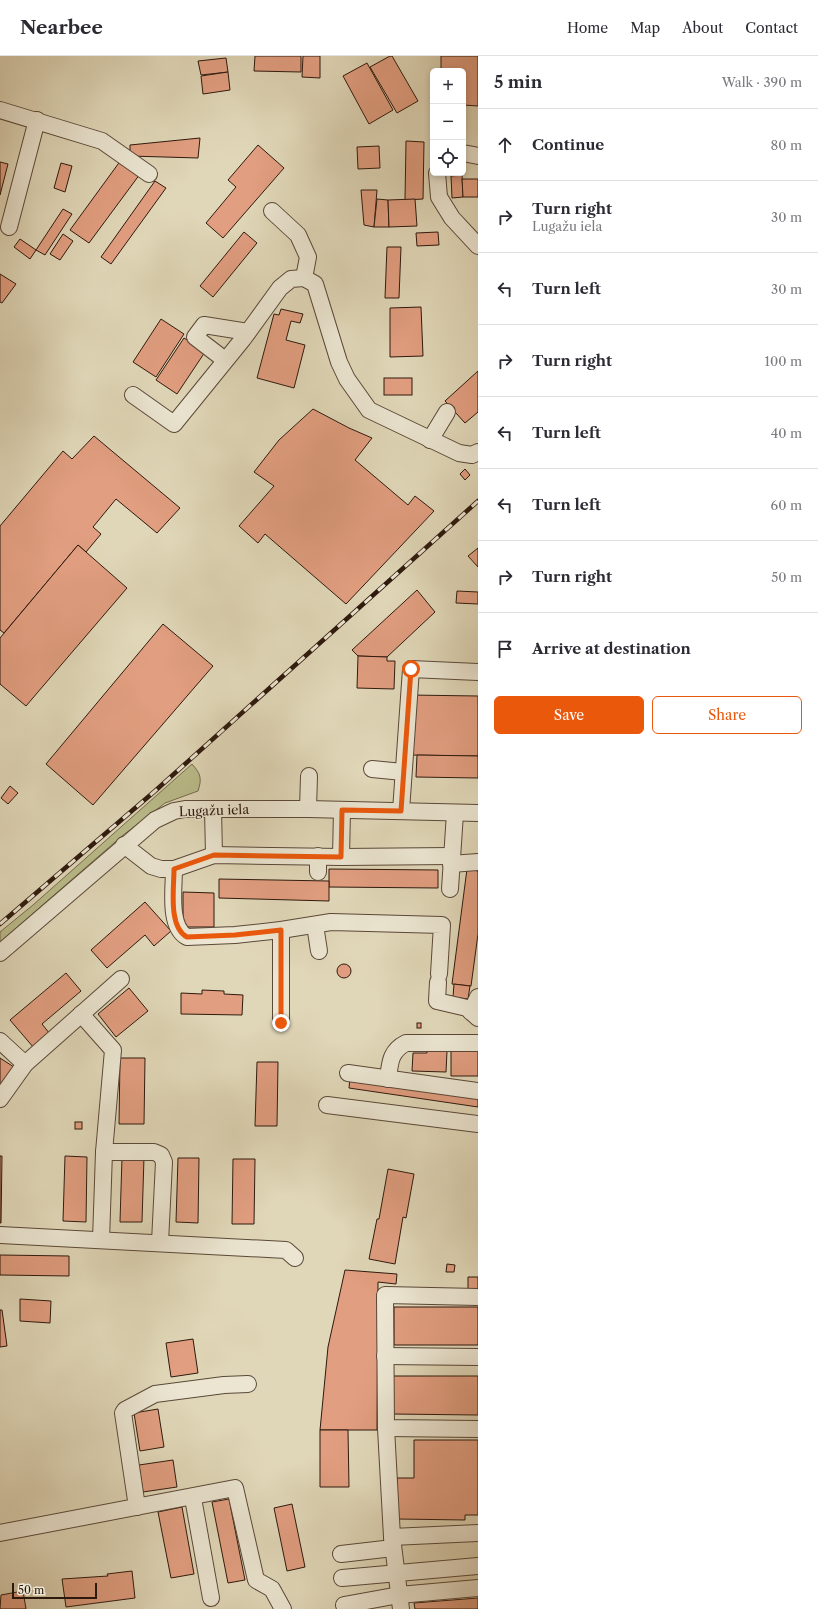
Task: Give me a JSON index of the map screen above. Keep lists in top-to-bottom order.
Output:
{
  "streets": {
    "street": ["Lugažu iela"]
  },
  "scale_bar": "50 m",
  "page": {
    "header": "Nearbee",
    "nav": [
      "Home",
      "Map",
      "About",
      "Contact"
    ],
    "heading": ["5 min", "Walk · 390 m"],
    "map_buttons": ["+", "−"],
    "list": [
      ["Continue", "80 m"],
      ["Turn right", "Lugažu iela", "30 m"],
      ["Turn left", "30 m"],
      ["Turn right", "100 m"],
      ["Turn left", "40 m"],
      ["Turn left", "60 m"],
      ["Turn right", "50 m"],
      "Arrive at destination"
    ],
    "buttons": ["Save", "Share"],
    "scale": "50 m"
  }
}
